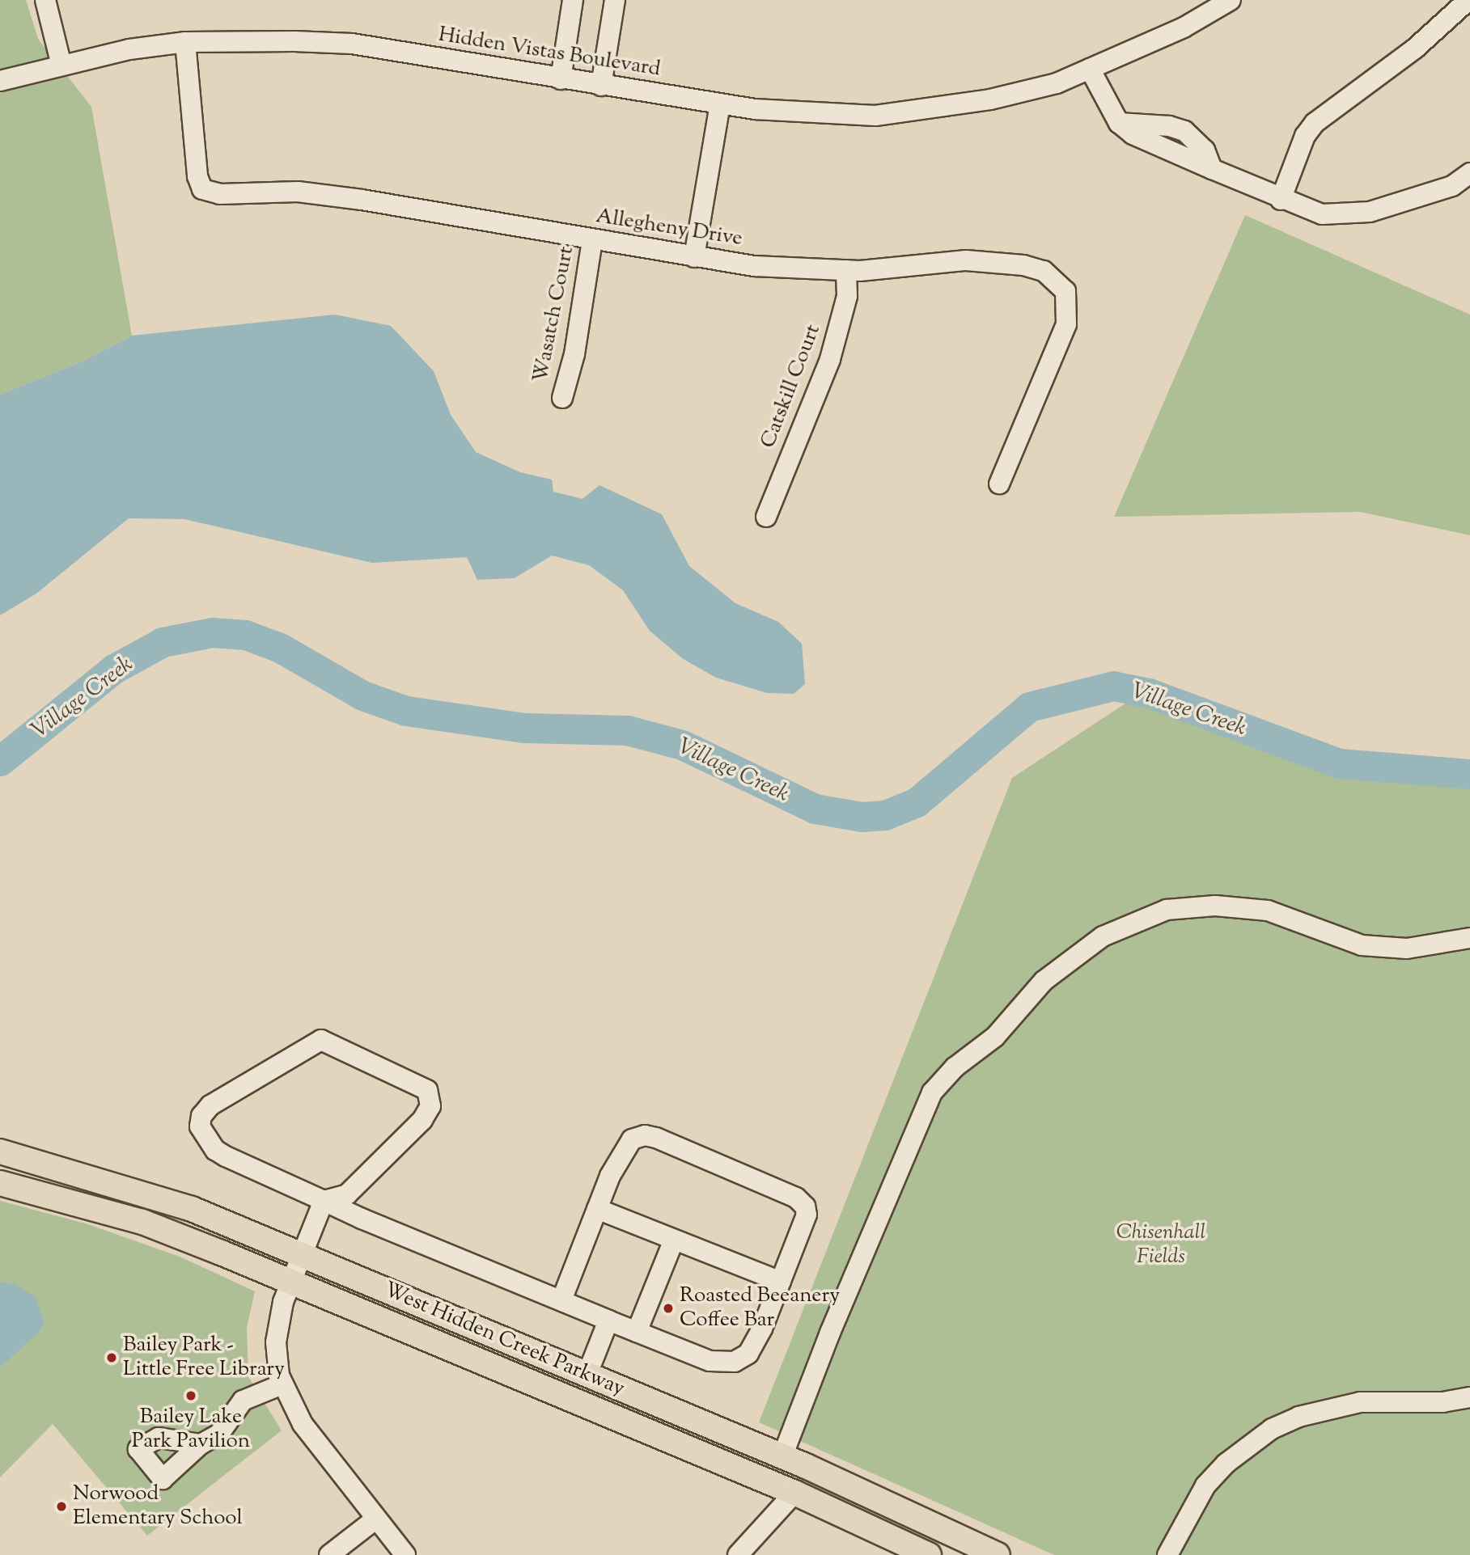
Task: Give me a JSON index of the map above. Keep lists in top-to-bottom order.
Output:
{
  "streets": {
    "main road": ["West Hidden Creek Parkway"],
    "street": [
      "Hidden Vistas Boulevard",
      "Allegheny Drive",
      "Wasatch Court",
      "Catskill Court"
    ]
  },
  "crossings": [
    ["Hidden Vistas Boulevard", "Allegheny Drive"],
    ["Allegheny Drive", "Wasatch Court"],
    ["Allegheny Drive", "Catskill Court"]
  ],
  "water": ["Village Creek"],
  "parks": ["Chisenhall Fields"],
  "places": [
    "Roasted Beeanery Coffee Bar",
    "Bailey Park - Little Free Library",
    "Bailey Lake Park Pavilion",
    "Norwood Elementary School"
  ]
}
